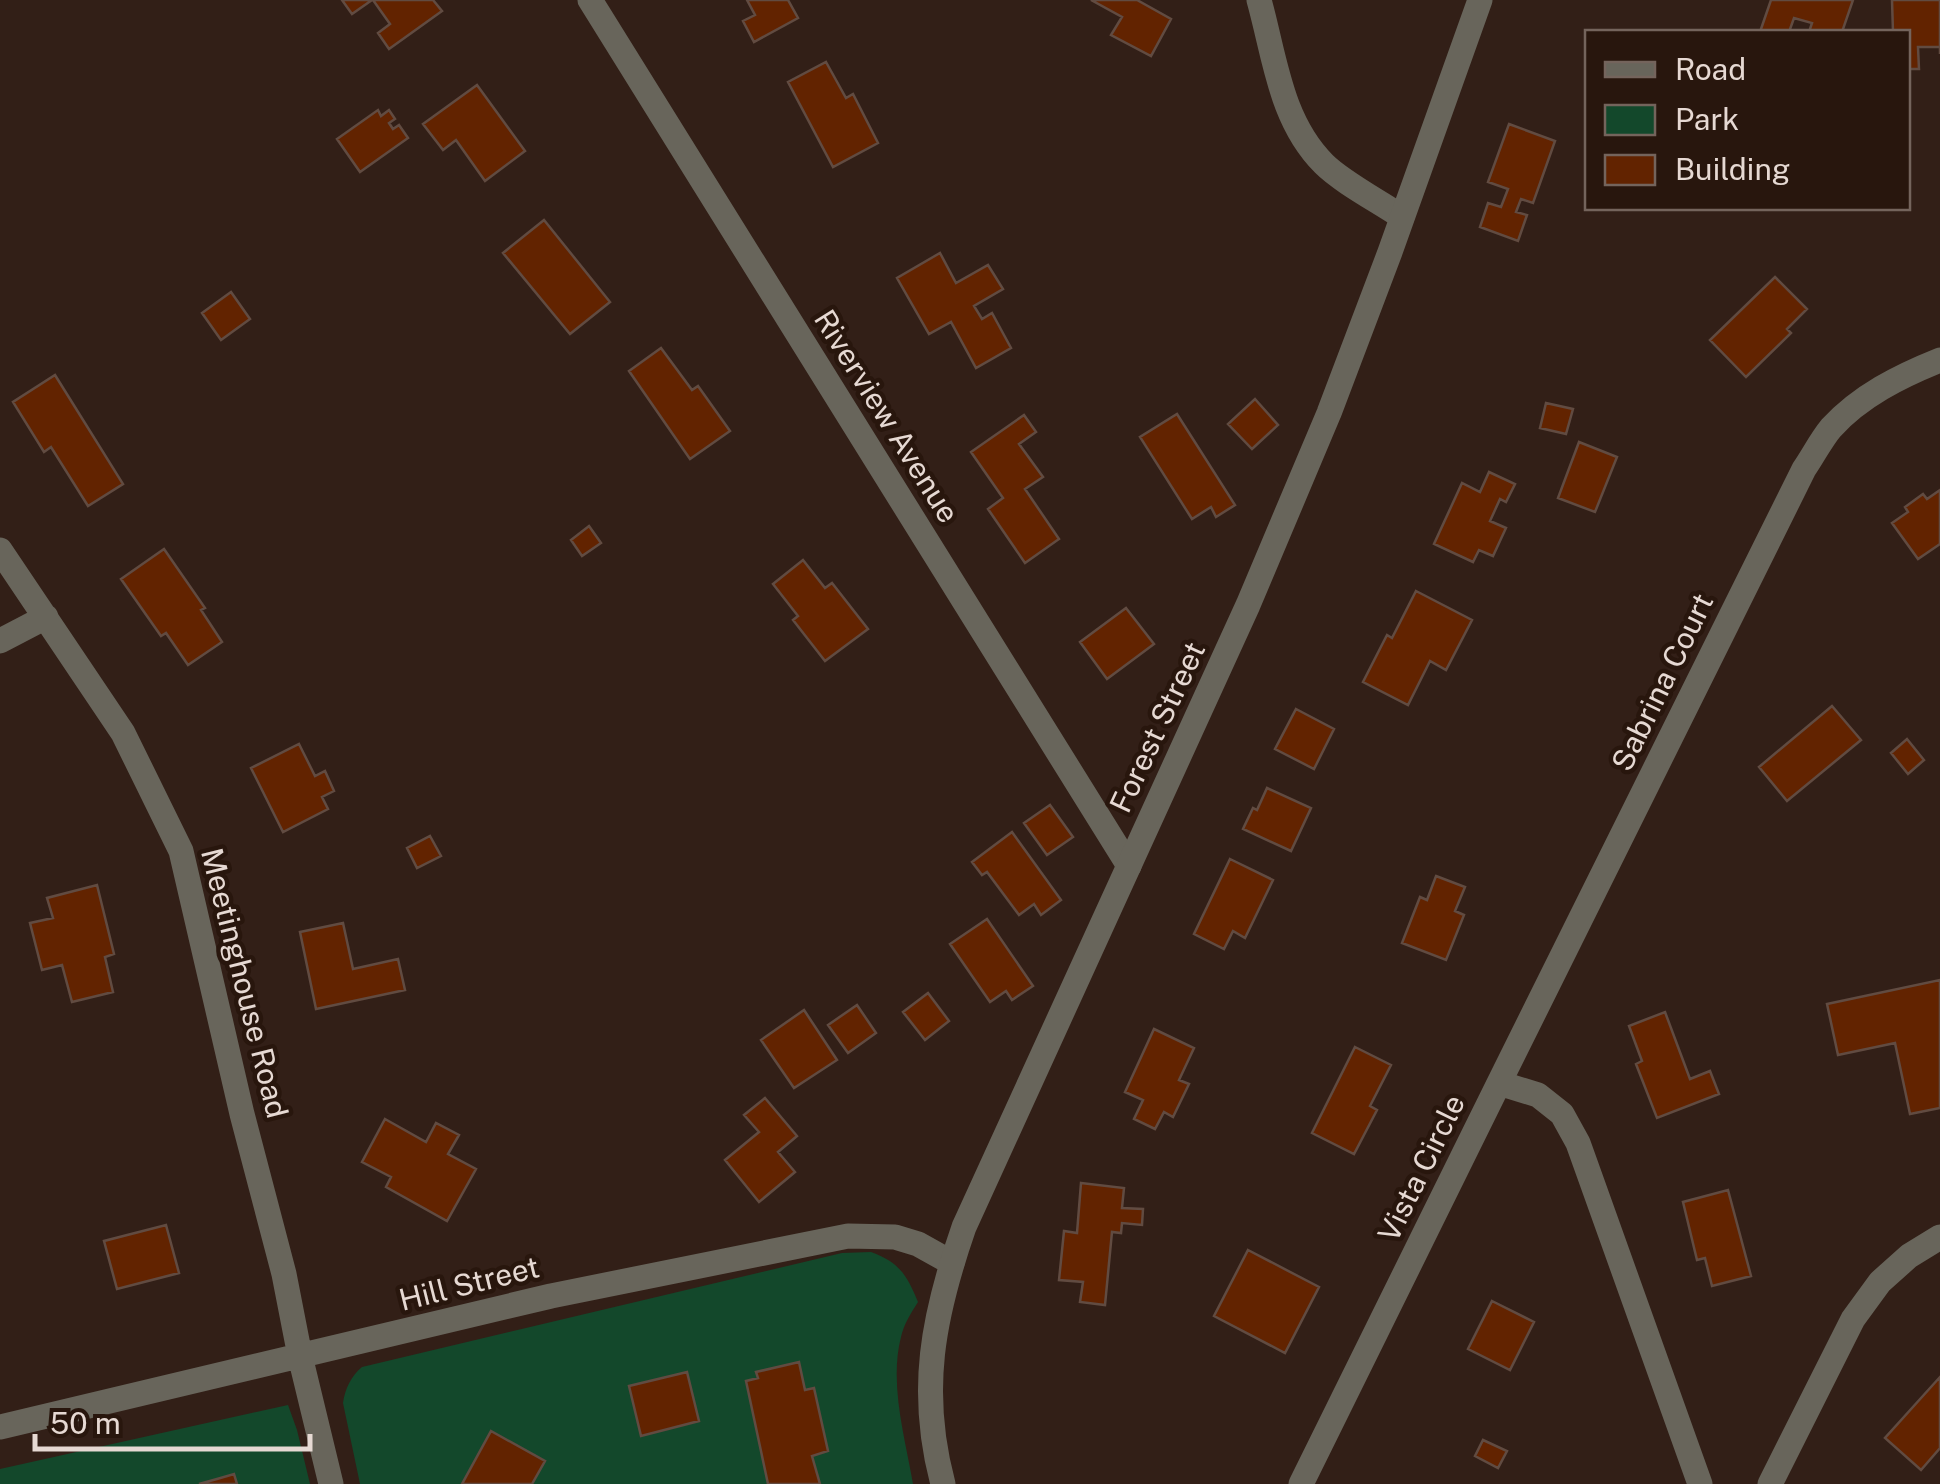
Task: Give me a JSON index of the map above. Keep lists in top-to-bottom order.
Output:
{
  "streets": {
    "street": [
      "Riverview Avenue",
      "Sabrina Court",
      "Forest Street",
      "Meetinghouse Road",
      "Vista Circle",
      "Hill Street"
    ]
  },
  "crossings": [
    ["Riverview Avenue", "Forest Street"],
    ["Sabrina Court", "Vista Circle"],
    ["Forest Street", "Hill Street"],
    ["Meetinghouse Road", "Hill Street"]
  ],
  "legend": ["Road", "Park", "Building"],
  "scale_bar": "50 m"
}
